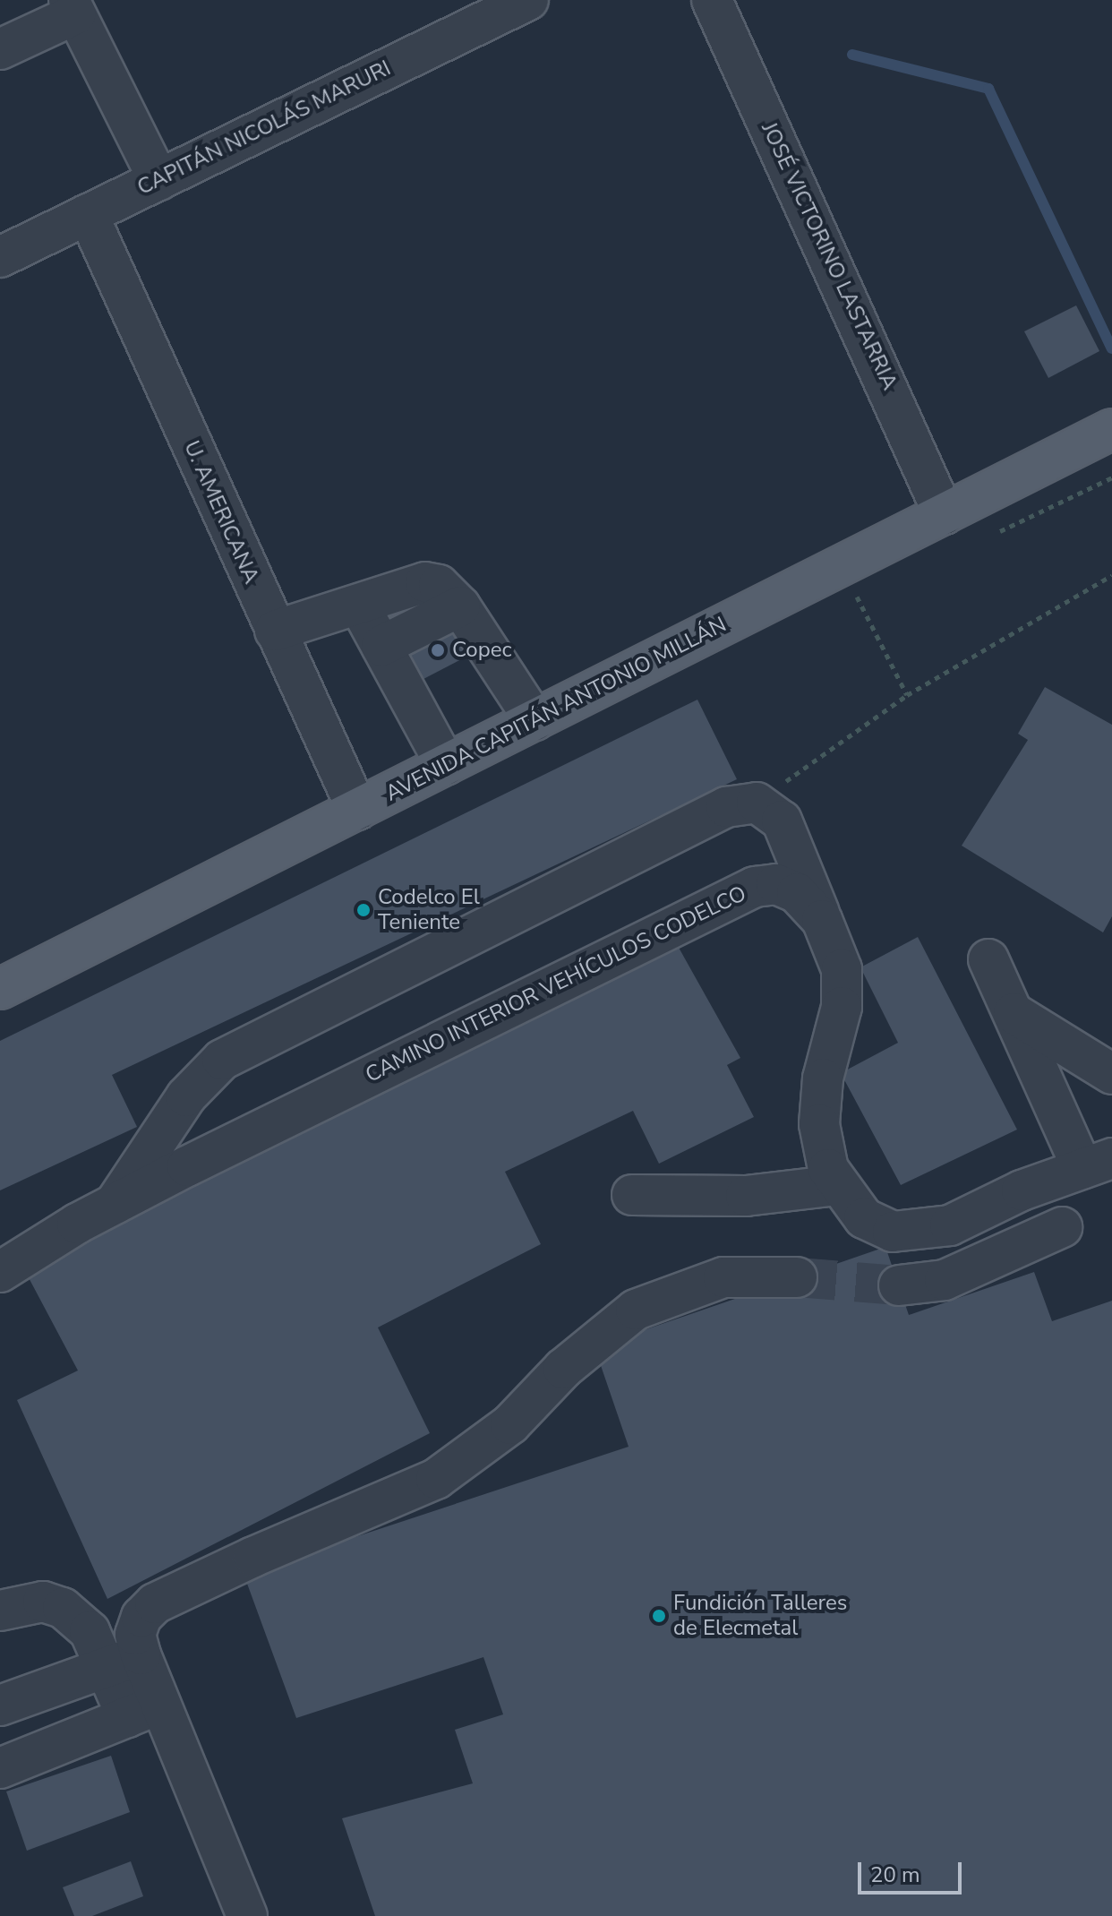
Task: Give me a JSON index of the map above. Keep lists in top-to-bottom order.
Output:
{
  "streets": {
    "main road": ["AVENIDA CAPITÁN ANTONIO MILLÁN"],
    "street": [
      "CAPITÁN NICOLÁS MARURI",
      "JOSÉ VICTORINO LASTARRIA",
      "U. AMERICANA",
      "CAMINO INTERIOR VEHÍCULOS CODELCO"
    ]
  },
  "crossings": [
    ["CAPITÁN NICOLÁS MARURI", "U. AMERICANA"],
    ["JOSÉ VICTORINO LASTARRIA", "AVENIDA CAPITÁN ANTONIO MILLÁN"],
    ["U. AMERICANA", "AVENIDA CAPITÁN ANTONIO MILLÁN"]
  ],
  "places": ["Copec", "Codelco El Teniente", "Fundición Talleres de Elecmetal"],
  "scale_bar": "20 m"
}
